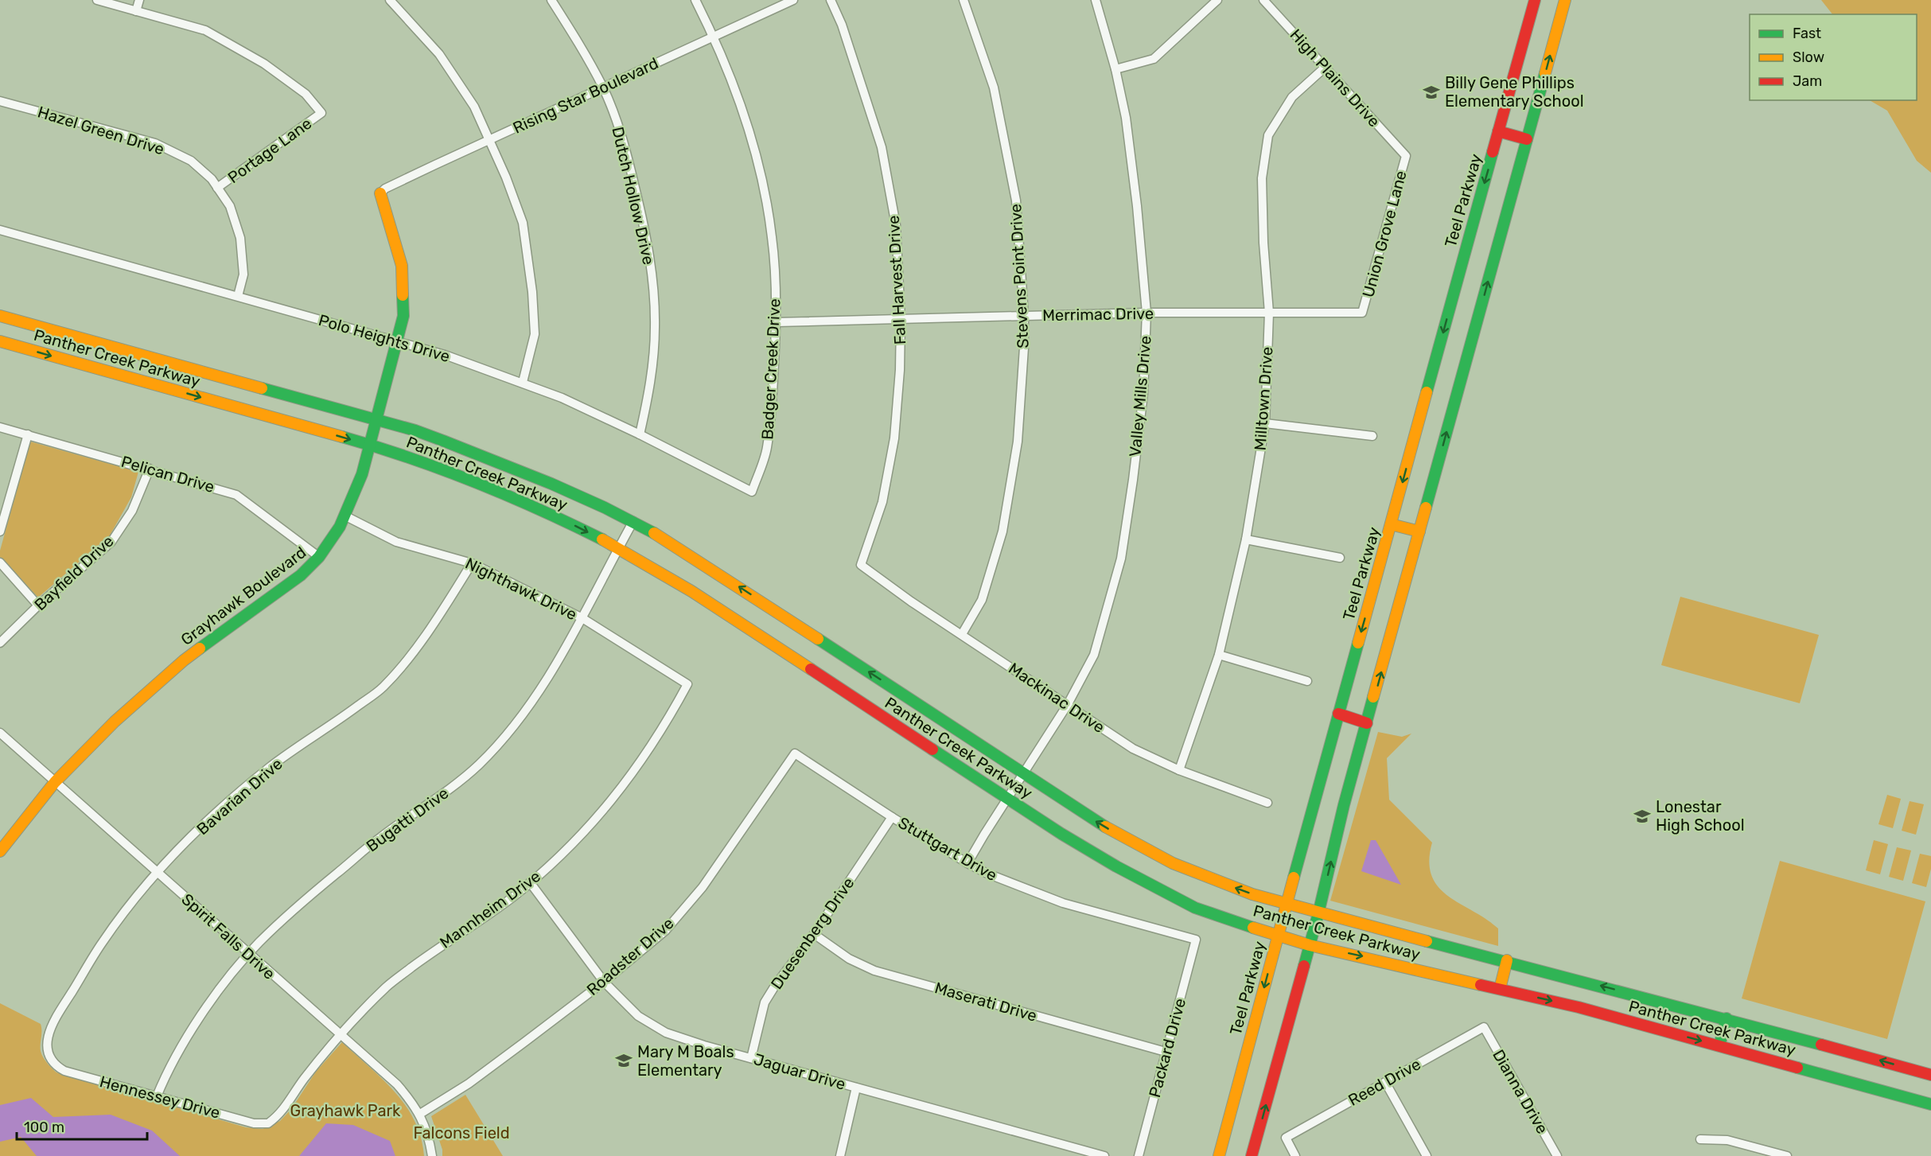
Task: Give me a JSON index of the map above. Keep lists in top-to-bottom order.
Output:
{
  "streets": {
    "main road": ["Teel Parkway", "Panther Creek Parkway", "Grayhawk Boulevard"],
    "street": [
      "High Plains Drive",
      "Rising Star Boulevard",
      "Hazel Green Drive",
      "Portage Lane",
      "Dutch Hollow Drive",
      "Union Grove Lane",
      "Stevens Point Drive",
      "Fall Harvest Drive",
      "Merrimac Drive",
      "Polo Heights Drive",
      "Badger Creek Drive",
      "Valley Mills Drive",
      "Milltown Drive",
      "Pelican Drive",
      "Bayfield Drive",
      "Nighthawk Drive",
      "Mackinac Drive",
      "Bavarian Drive",
      "Bugatti Drive",
      "Stuttgart Drive",
      "Mannheim Drive",
      "Duesenberg Drive",
      "Spirit Falls Drive",
      "Roadster Drive",
      "Maserati Drive",
      "Packard Drive",
      "Jaguar Drive",
      "Reed Drive",
      "Dianna Drive",
      "Hennessey Drive"
    ]
  },
  "crossings": [
    ["High Plains Drive", "Union Grove Lane"],
    ["High Plains Drive", "Milltown Drive"],
    ["Rising Star Boulevard", "Dutch Hollow Drive"],
    ["Rising Star Boulevard", "Badger Creek Drive"],
    ["Rising Star Boulevard", "Grayhawk Boulevard"],
    ["Hazel Green Drive", "Portage Lane"],
    ["Hazel Green Drive", "Polo Heights Drive"],
    ["Dutch Hollow Drive", "Polo Heights Drive"],
    ["Teel Parkway", "Panther Creek Parkway"],
    ["Union Grove Lane", "Merrimac Drive"],
    ["Stevens Point Drive", "Merrimac Drive"],
    ["Stevens Point Drive", "Mackinac Drive"],
    ["Fall Harvest Drive", "Merrimac Drive"],
    ["Fall Harvest Drive", "Mackinac Drive"],
    ["Merrimac Drive", "Badger Creek Drive"],
    ["Merrimac Drive", "Valley Mills Drive"],
    ["Merrimac Drive", "Milltown Drive"],
    ["Polo Heights Drive", "Badger Creek Drive"],
    ["Polo Heights Drive", "Grayhawk Boulevard"],
    ["Panther Creek Parkway", "Valley Mills Drive"],
    ["Panther Creek Parkway", "Grayhawk Boulevard"],
    ["Panther Creek Parkway", "Bugatti Drive"],
    ["Valley Mills Drive", "Mackinac Drive"],
    ["Valley Mills Drive", "Stuttgart Drive"],
    ["Milltown Drive", "Mackinac Drive"],
    ["Pelican Drive", "Bayfield Drive"],
    ["Pelican Drive", "Grayhawk Boulevard"],
    ["Nighthawk Drive", "Grayhawk Boulevard"],
    ["Nighthawk Drive", "Bavarian Drive"],
    ["Nighthawk Drive", "Bugatti Drive"],
    ["Nighthawk Drive", "Mannheim Drive"],
    ["Grayhawk Boulevard", "Spirit Falls Drive"],
    ["Bavarian Drive", "Spirit Falls Drive"],
    ["Bavarian Drive", "Hennessey Drive"],
    ["Bugatti Drive", "Spirit Falls Drive"],
    ["Bugatti Drive", "Hennessey Drive"],
    ["Stuttgart Drive", "Duesenberg Drive"],
    ["Stuttgart Drive", "Roadster Drive"],
    ["Stuttgart Drive", "Packard Drive"],
    ["Mannheim Drive", "Spirit Falls Drive"],
    ["Mannheim Drive", "Jaguar Drive"],
    ["Mannheim Drive", "Hennessey Drive"],
    ["Duesenberg Drive", "Maserati Drive"],
    ["Duesenberg Drive", "Jaguar Drive"],
    ["Spirit Falls Drive", "Roadster Drive"],
    ["Roadster Drive", "Jaguar Drive"],
    ["Maserati Drive", "Packard Drive"],
    ["Reed Drive", "Dianna Drive"]
  ],
  "parks": ["Grayhawk Park", "Falcons Field"],
  "places": {
    "school or university": ["Billy Gene Phillips Elementary School", "Lonestar High School", "Mary M Boals Elementary"]
  },
  "legend": ["Fast", "Slow", "Jam"],
  "scale_bar": "100 m"
}
